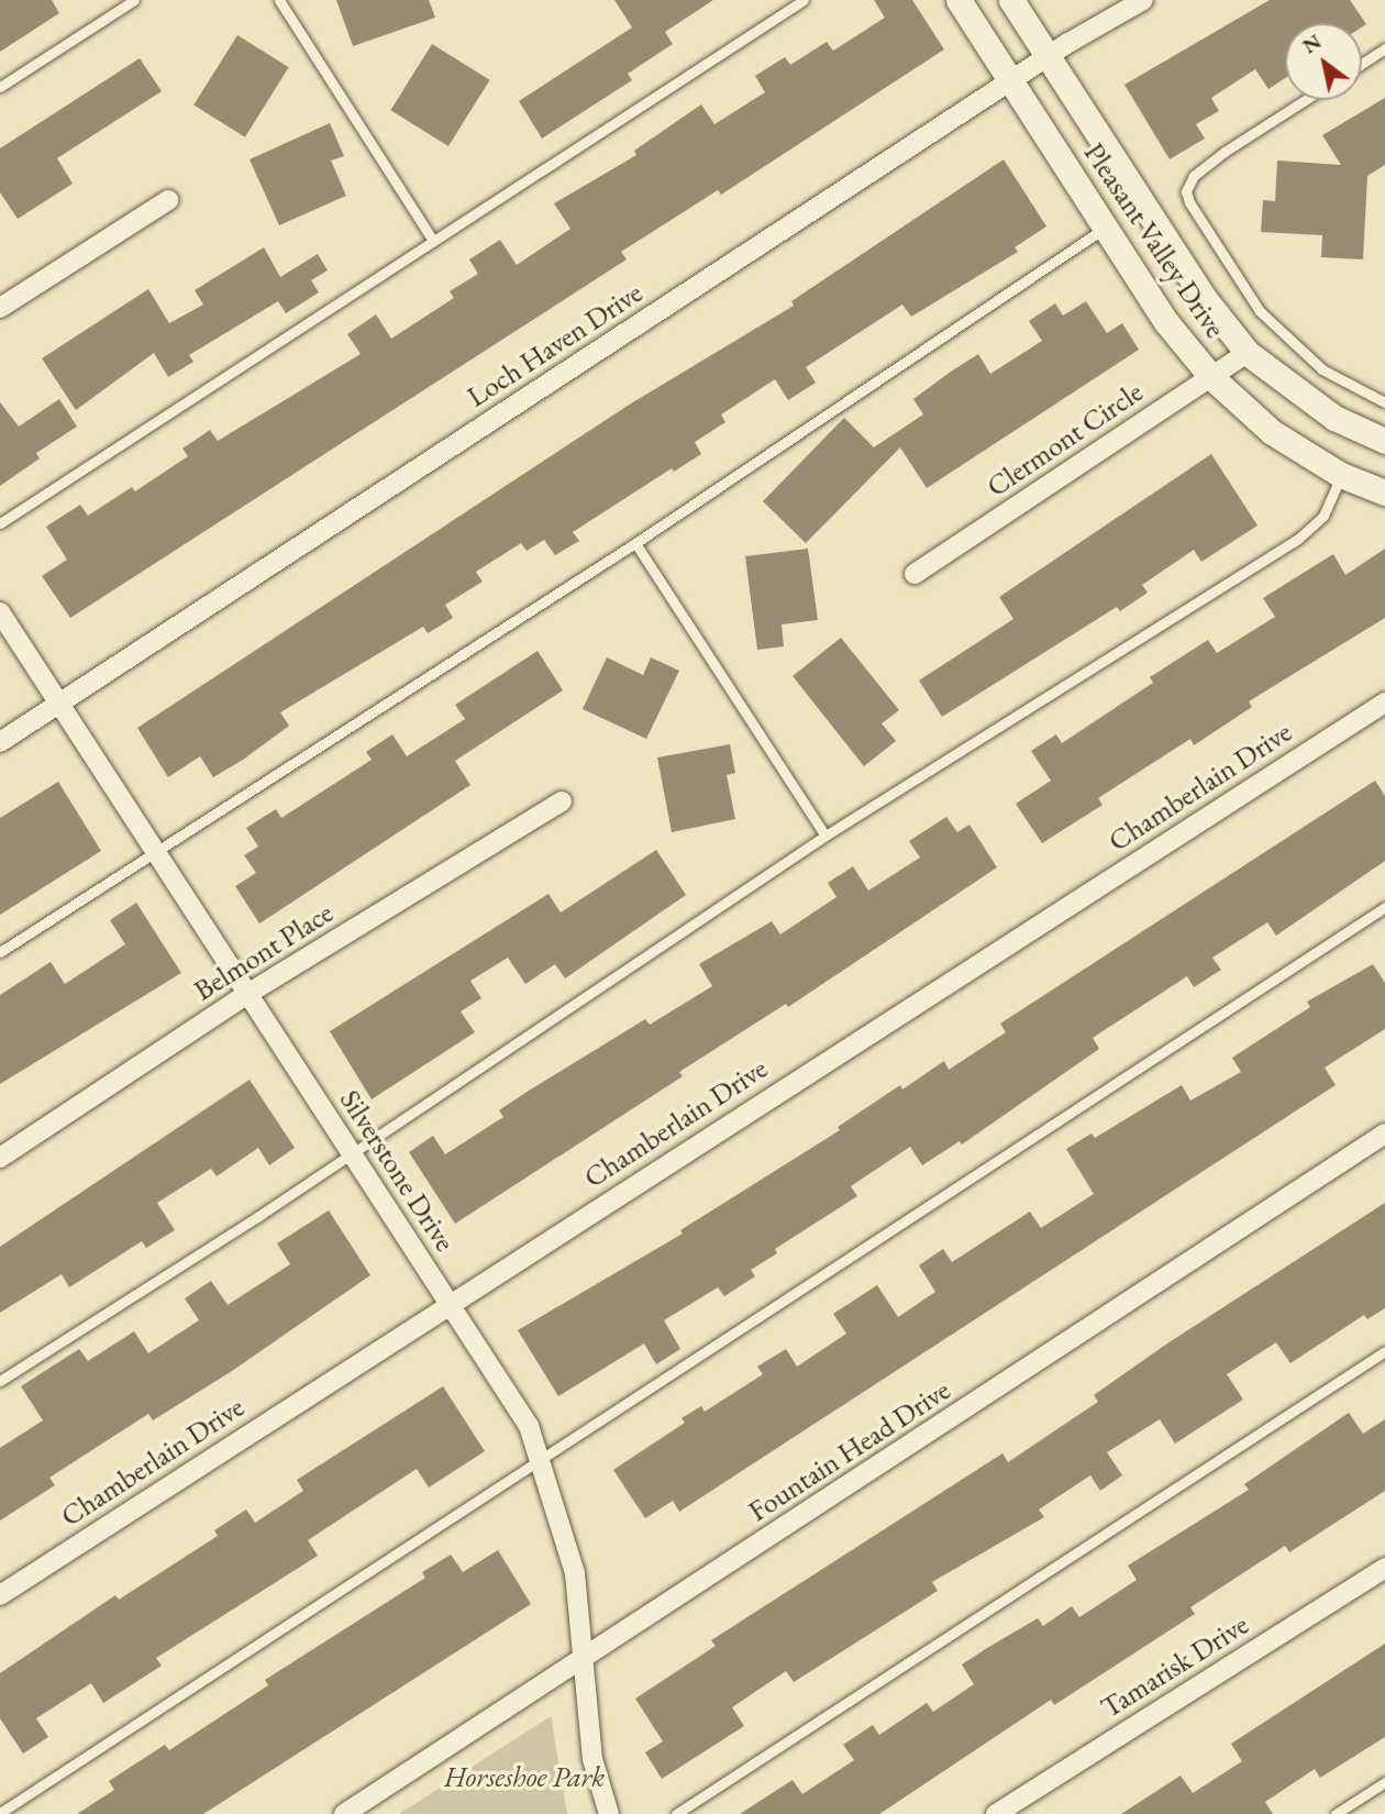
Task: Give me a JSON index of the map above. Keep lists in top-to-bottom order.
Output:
{
  "streets": {
    "street": [
      "Pleasant Valley Drive",
      "Loch Haven Drive",
      "Clermont Circle",
      "Chamberlain Drive",
      "Belmont Place",
      "Silverstone Drive",
      "Fountain Head Drive",
      "Tamarisk Drive"
    ]
  },
  "crossings": [
    ["Pleasant Valley Drive", "Loch Haven Drive"],
    ["Pleasant Valley Drive", "Clermont Circle"],
    ["Loch Haven Drive", "Silverstone Drive"],
    ["Chamberlain Drive", "Silverstone Drive"],
    ["Belmont Place", "Silverstone Drive"],
    ["Silverstone Drive", "Fountain Head Drive"]
  ],
  "parks": ["Horseshoe Park"],
  "north": "top left"
}
